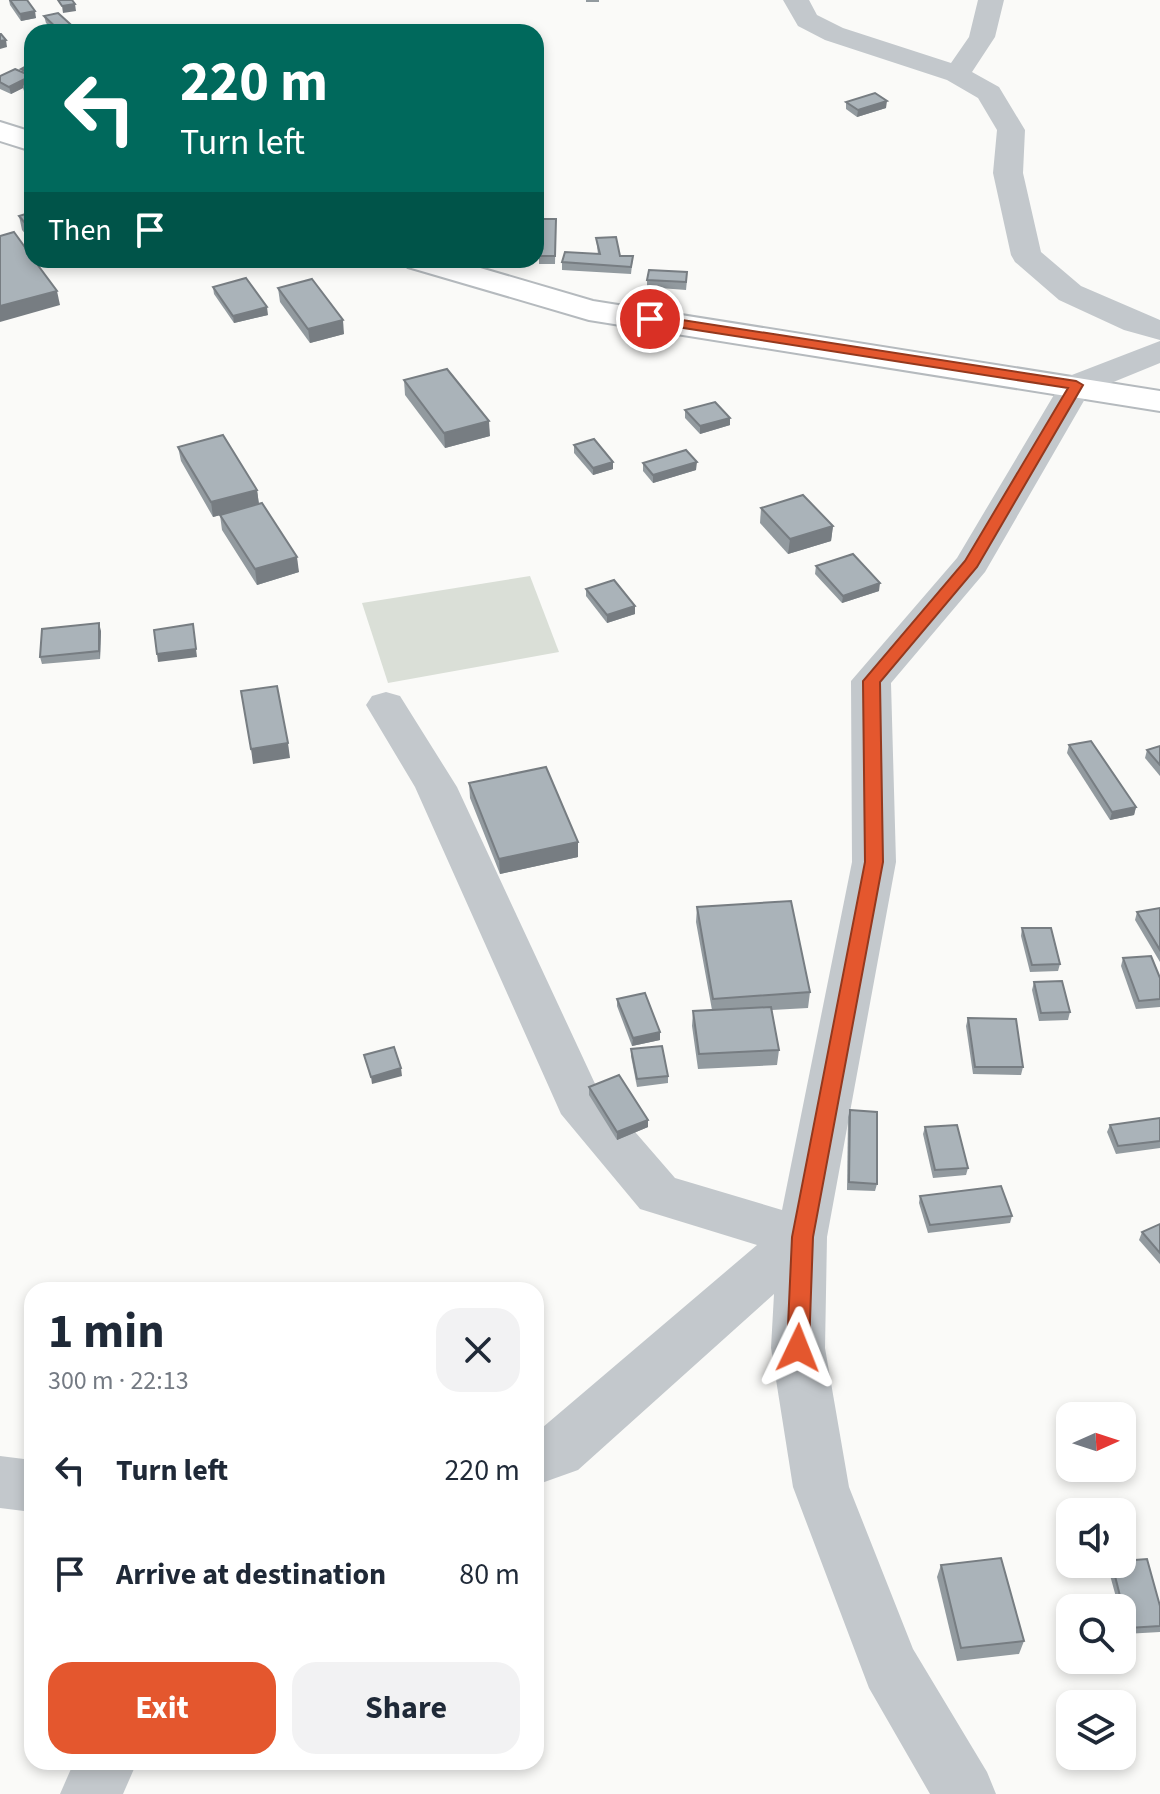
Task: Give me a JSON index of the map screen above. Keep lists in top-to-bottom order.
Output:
{
  "north": "right",
  "page": {
    "turn": ["220 m", "Turn left"],
    "then": "Then",
    "heading": ["1 min", "300 m · 22:13"],
    "list": [
      {
        "name": "Turn left",
        "value": "220 m"
      },
      {
        "name": "Arrive at destination",
        "value": "80 m"
      }
    ],
    "buttons": ["Exit", "Share"]
  }
}
